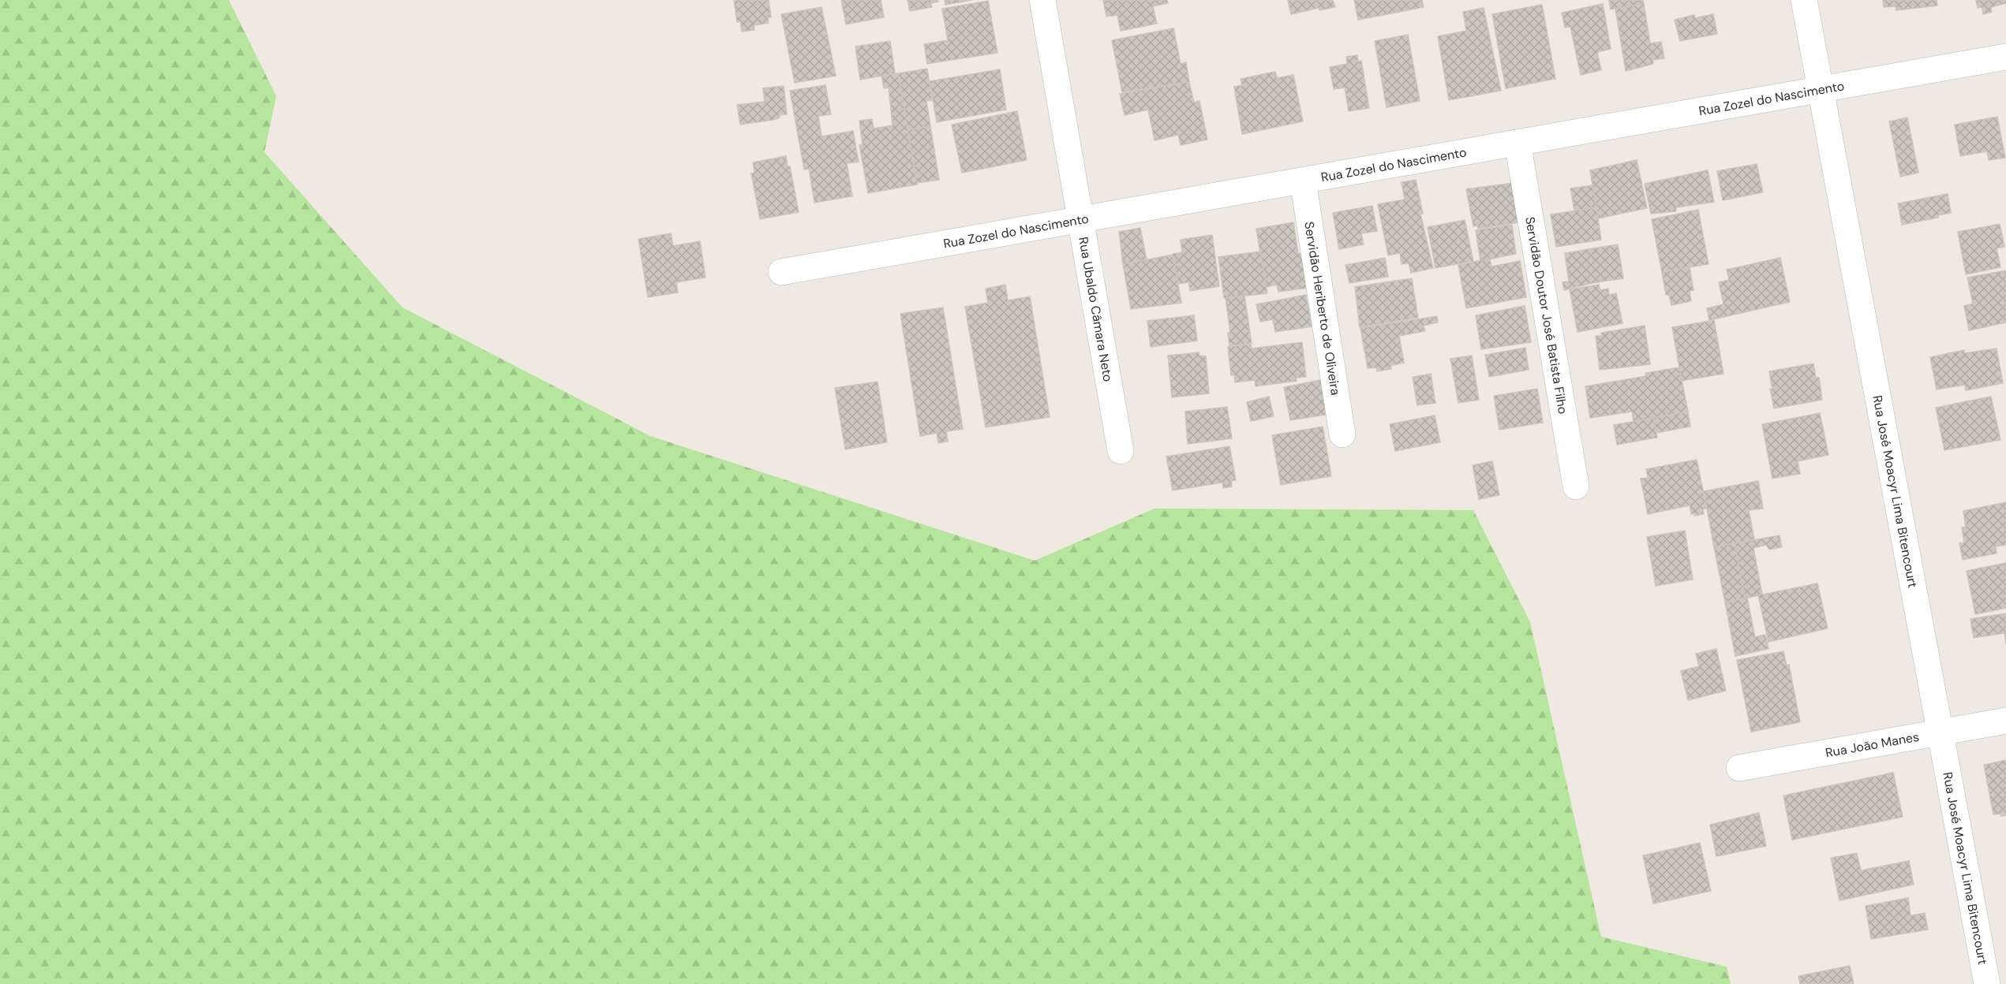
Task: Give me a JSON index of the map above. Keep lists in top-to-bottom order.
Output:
{
  "streets": {
    "street": [
      "Rua Zozel do Nascimento",
      "Servidão Heriberto de Oliveira",
      "Rua Ubaldo Câmara Neto",
      "Servidão Doutor José Batista Filho",
      "Rua José Moacyr Lima Bitencourt",
      "Rua João Manes"
    ]
  },
  "crossings": [
    ["Rua Zozel do Nascimento", "Servidão Heriberto de Oliveira"],
    ["Rua Zozel do Nascimento", "Rua Ubaldo Câmara Neto"],
    ["Rua Zozel do Nascimento", "Servidão Doutor José Batista Filho"],
    ["Rua Zozel do Nascimento", "Rua José Moacyr Lima Bitencourt"],
    ["Rua José Moacyr Lima Bitencourt", "Rua João Manes"]
  ]
}
